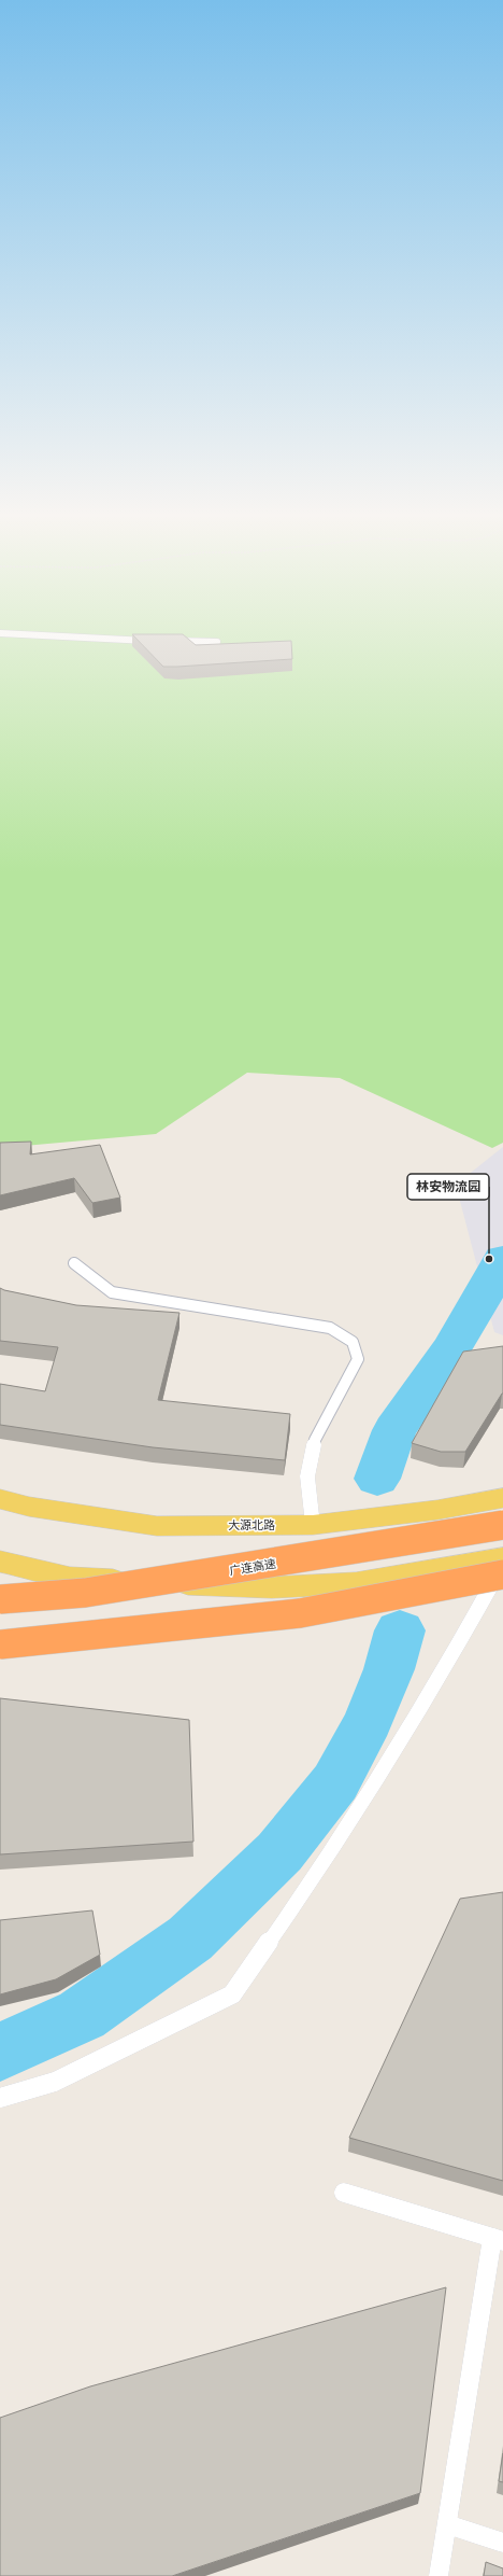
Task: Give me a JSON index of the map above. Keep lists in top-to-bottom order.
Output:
{
  "streets": {
    "highway": ["广连高速"],
    "main road": ["大源北路"]
  },
  "places": ["林安物流园"]
}
